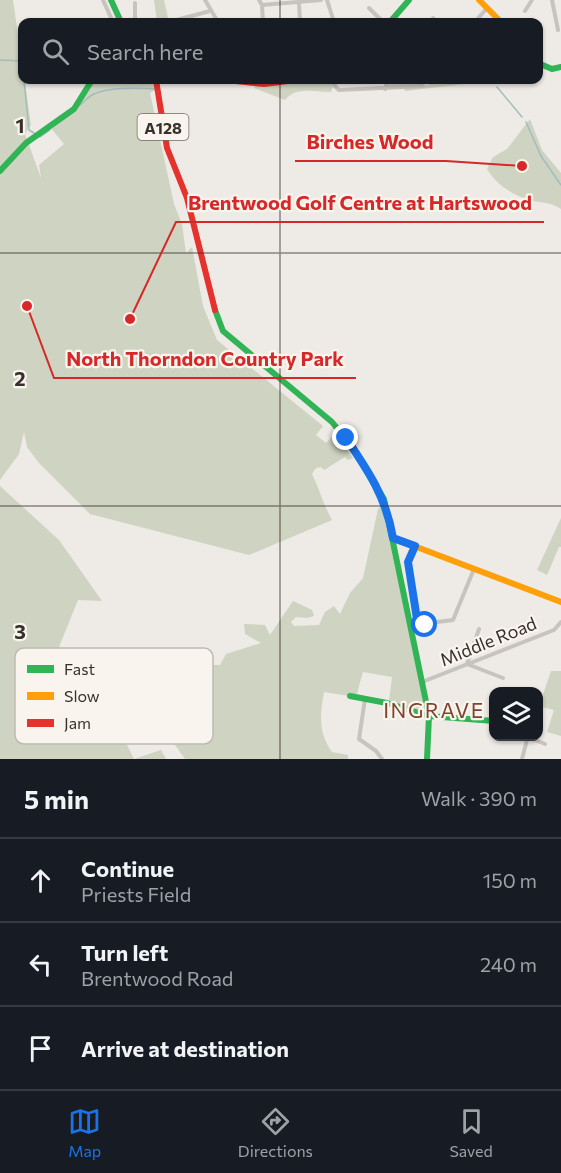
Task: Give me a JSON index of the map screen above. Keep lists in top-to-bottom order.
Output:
{
  "streets": {
    "main road": ["A128"],
    "street": ["Middle Road"]
  },
  "crossings": [
    ["A128", "Middle Road"]
  ],
  "districts": ["INGRAVE"],
  "places": ["Birches Wood", "North Thorndon Country Park", "Brentwood Golf Centre at Hartswood"],
  "legend": ["Fast", "Slow", "Jam"],
  "page": {
    "search": "Search here",
    "heading": ["5 min", "Walk · 390 m"],
    "list": [
      ["Continue", "Priests Field", "150 m"],
      ["Turn left", "Brentwood Road", "240 m"],
      "Arrive at destination"
    ],
    "nav": ["Map", "Directions", "Saved"]
  },
  "grid": {
    "rows": ["1", "2", "3"]
  }
}
